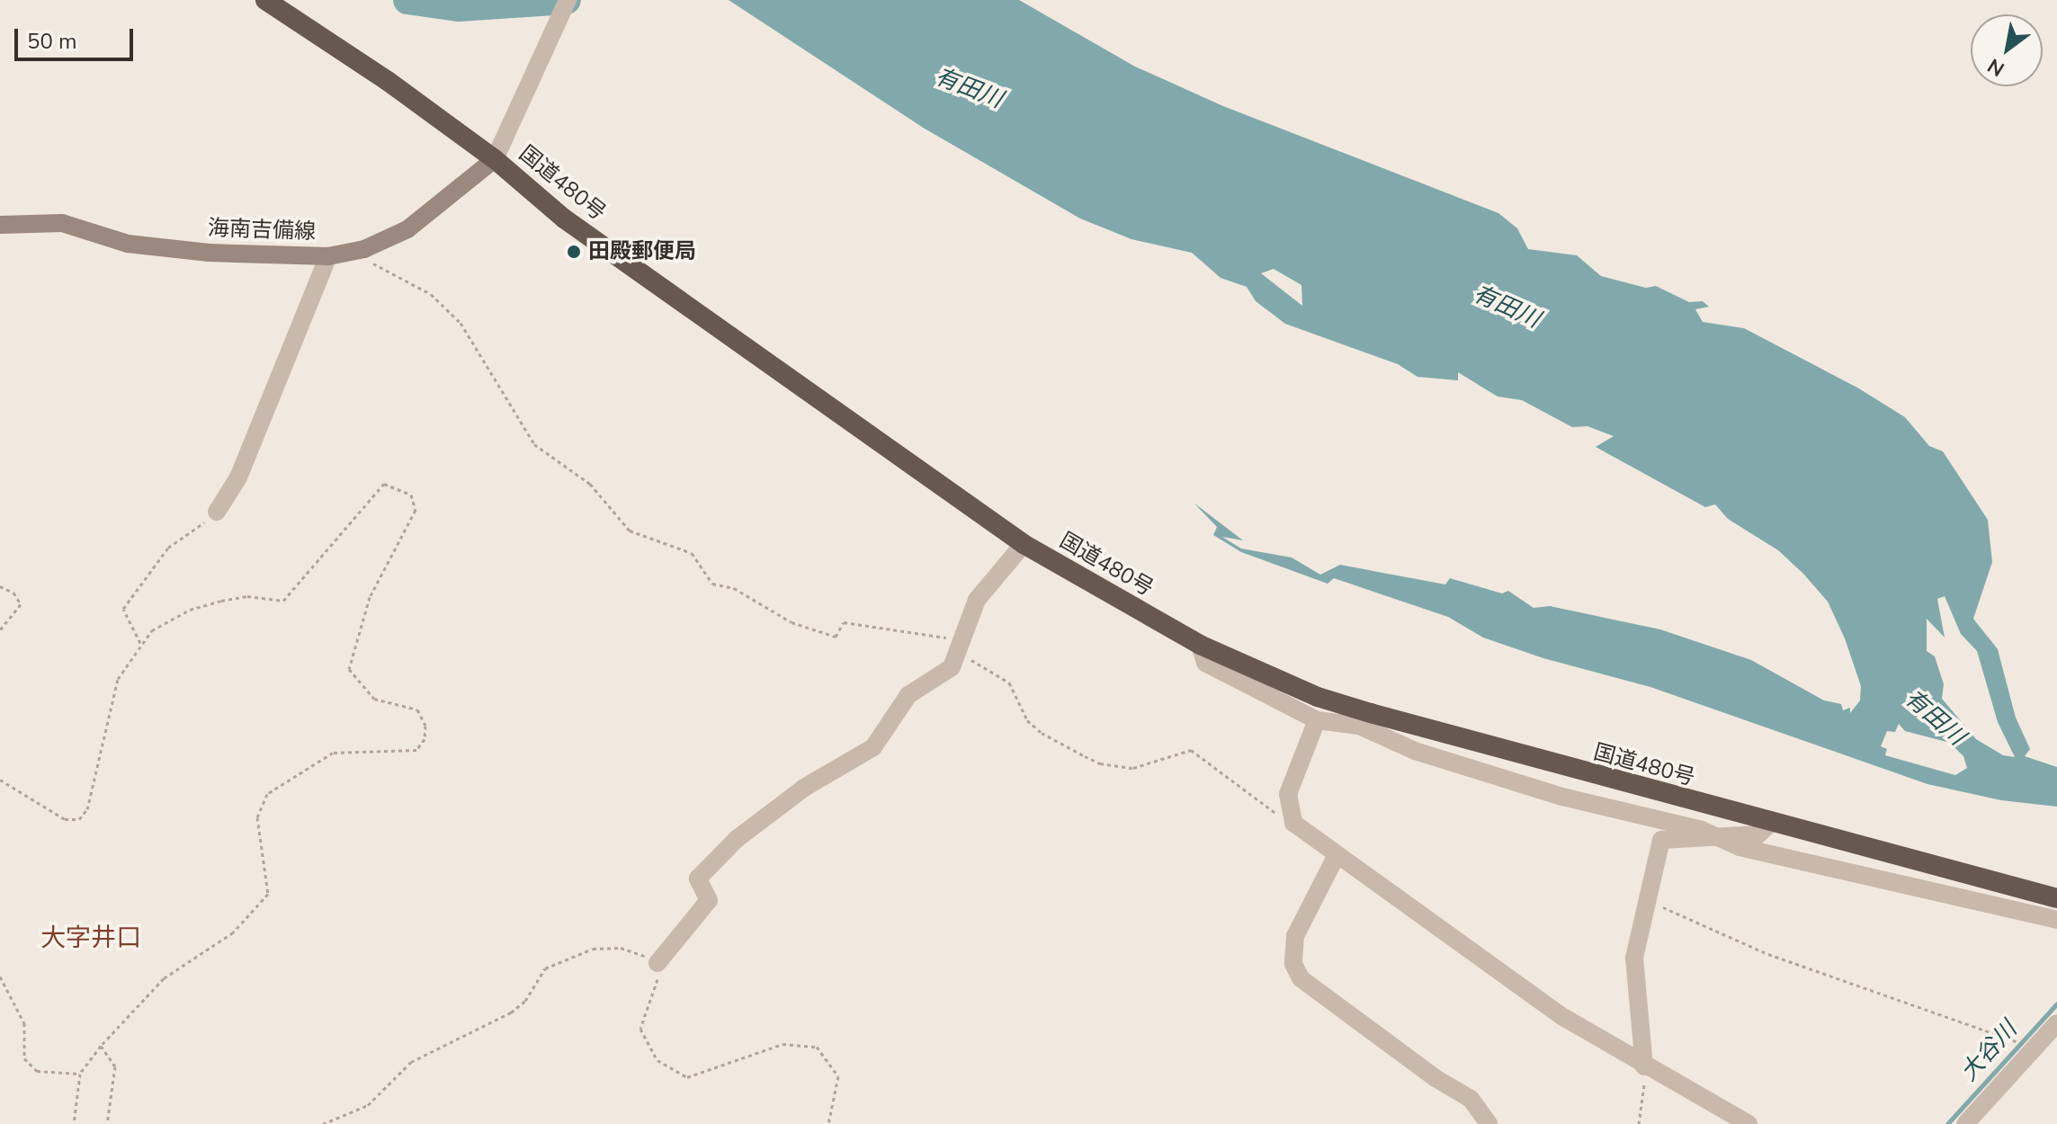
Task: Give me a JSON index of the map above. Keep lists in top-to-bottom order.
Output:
{
  "streets": {
    "highway": ["国道480号"],
    "main road": ["海南吉備線"]
  },
  "crossings": [
    ["国道480号", "海南吉備線"]
  ],
  "districts": ["大字井口"],
  "water": ["有田川", "大谷川"],
  "places": ["田殿郵便局"],
  "scale_bar": "50 m",
  "north": "bottom left"
}
